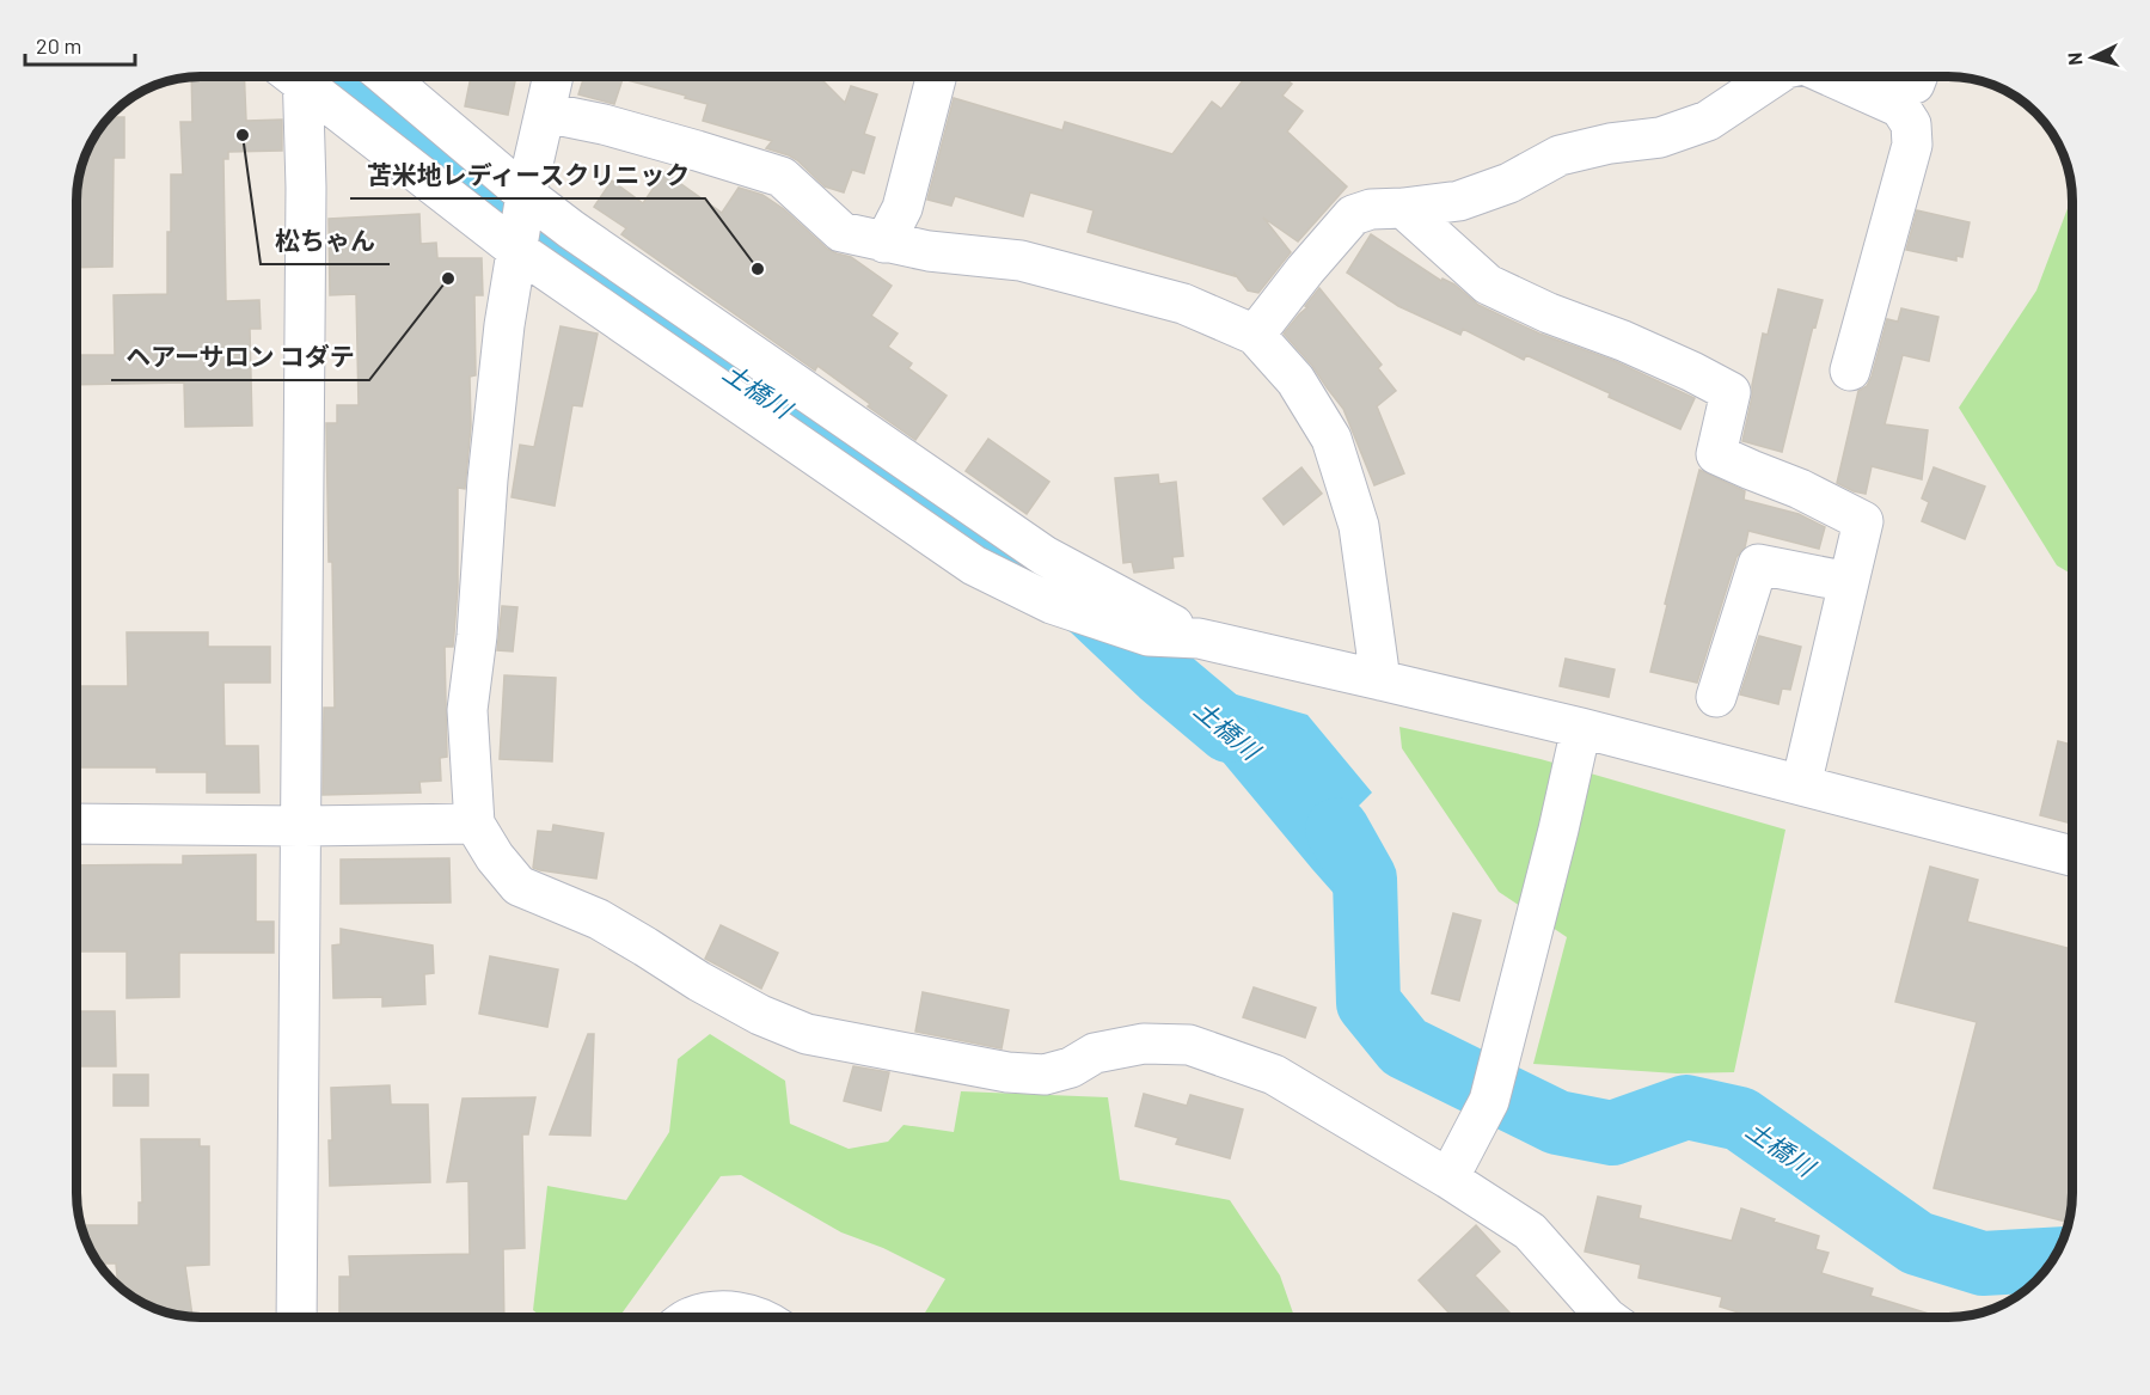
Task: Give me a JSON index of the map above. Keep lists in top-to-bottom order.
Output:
{
  "water": ["土橋川"],
  "places": ["松ちゃん", "苫米地レディースクリニック", "ヘアーサロン コダテ"],
  "scale_bar": "20 m",
  "north": "left"
}
